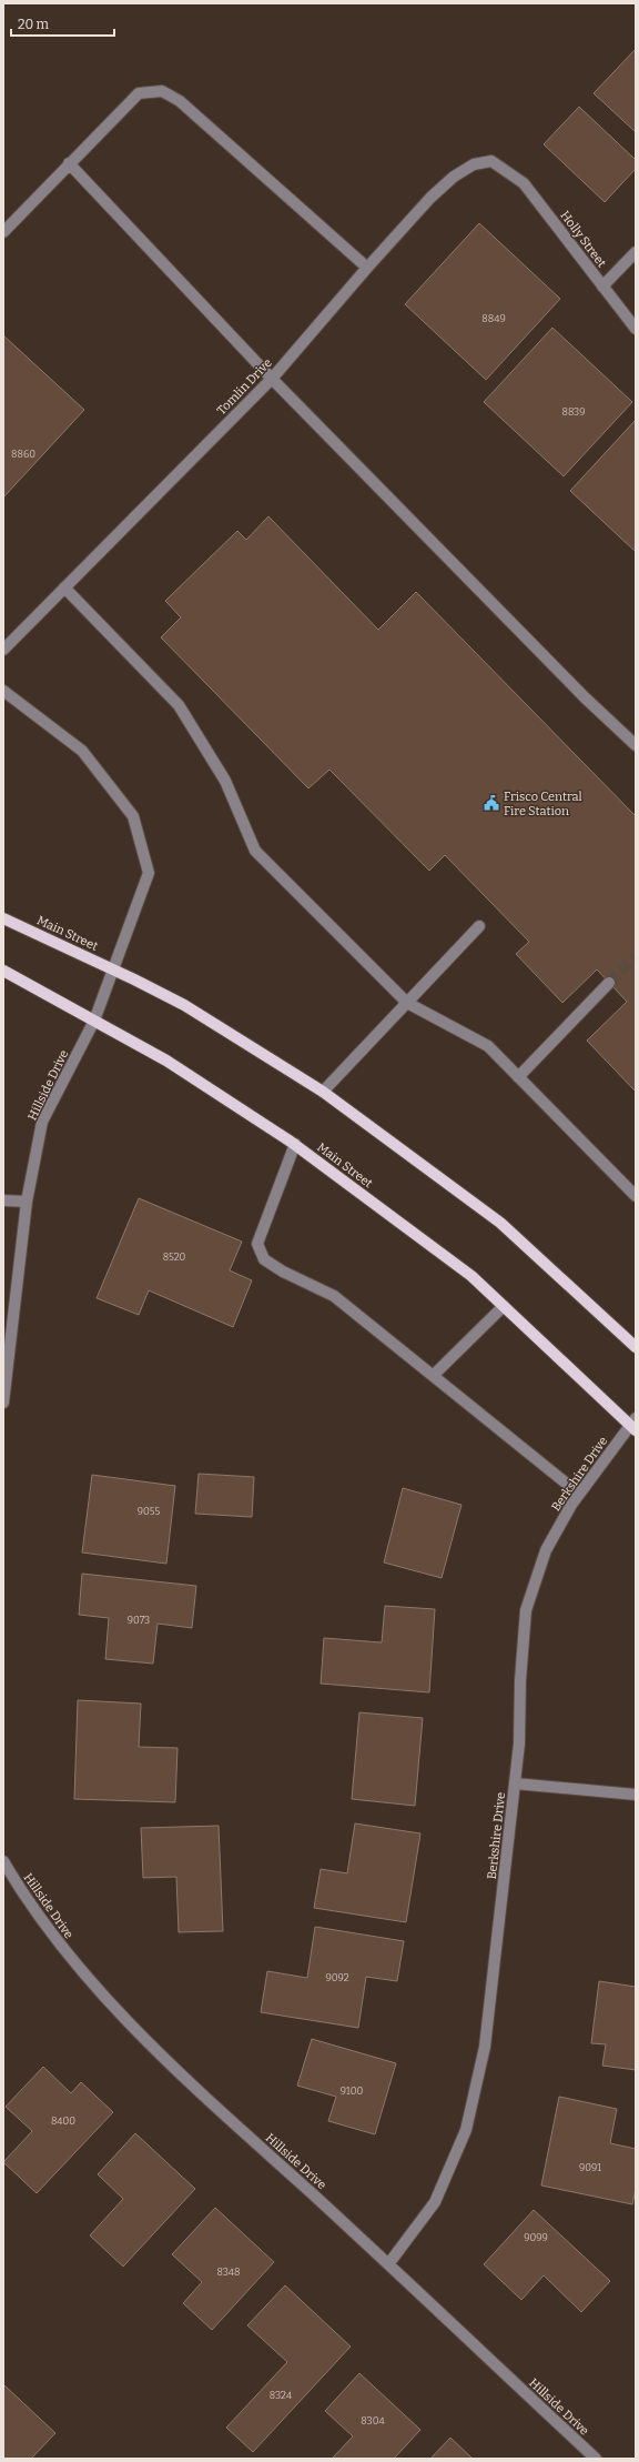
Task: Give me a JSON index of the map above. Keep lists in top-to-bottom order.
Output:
{
  "streets": {
    "main road": ["Main Street"],
    "street": [
      "Holly Street",
      "Tomlin Drive",
      "Hillside Drive",
      "Berkshire Drive"
    ]
  },
  "crossings": [
    ["Holly Street", "Tomlin Drive"],
    ["Main Street", "Hillside Drive"],
    ["Main Street", "Berkshire Drive"],
    ["Hillside Drive", "Berkshire Drive"]
  ],
  "places": {
    "public building": ["Frisco Central Fire Station"]
  },
  "house_numbers": [
    "8849",
    "8839",
    "8860",
    "8520",
    "9055",
    "9073",
    "9092",
    "9100",
    "8400",
    "9091",
    "9099",
    "8348",
    "8324",
    "8304"
  ],
  "scale_bar": "20 m"
}
